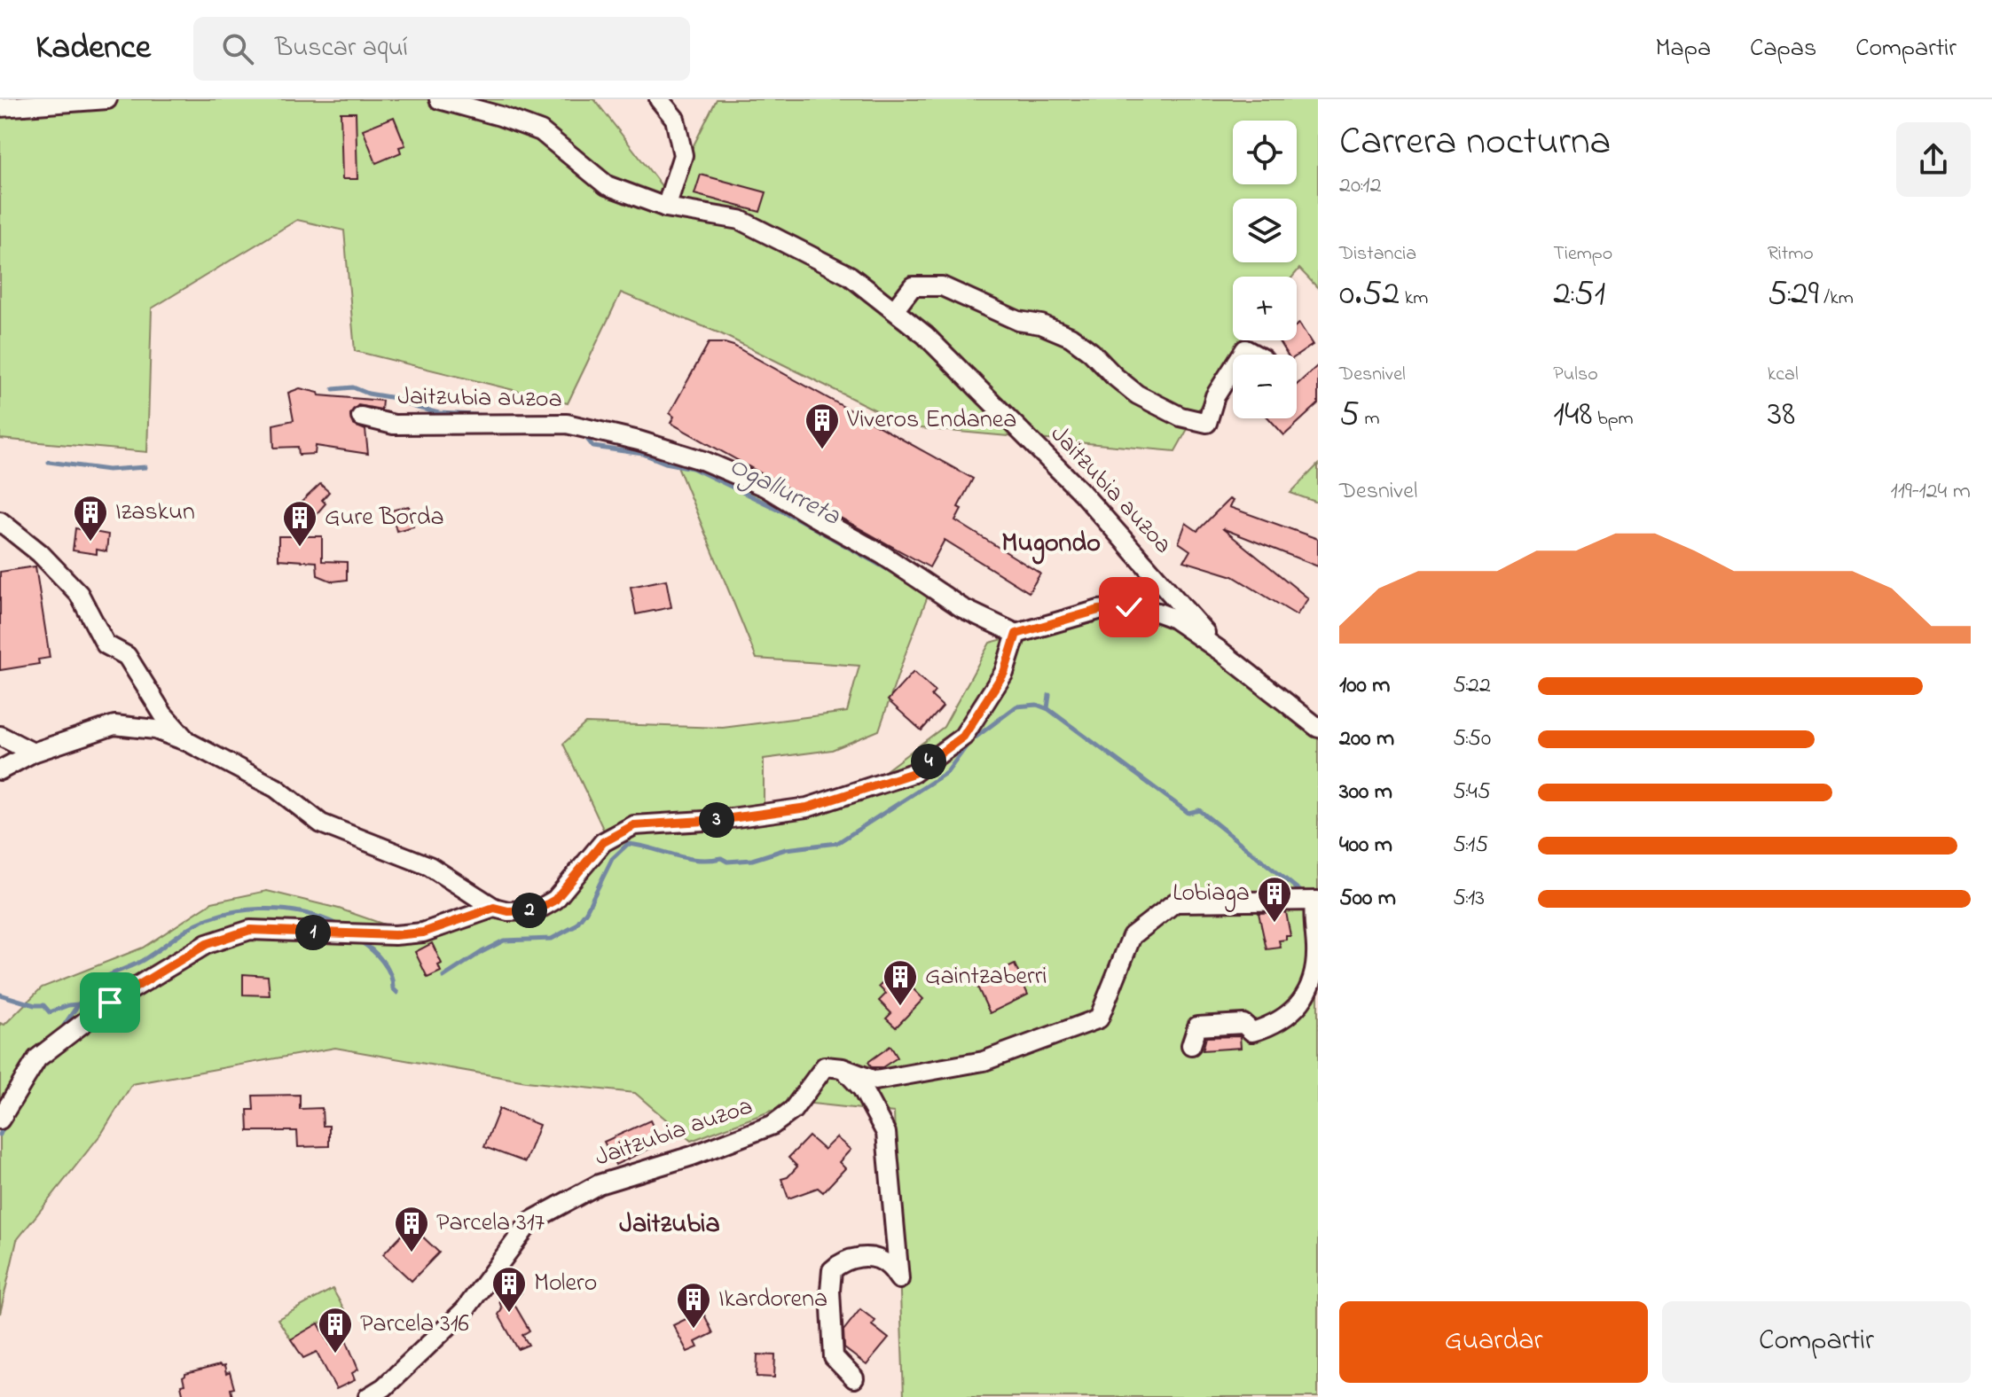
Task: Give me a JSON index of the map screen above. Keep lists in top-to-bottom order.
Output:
{
  "streets": {
    "street": ["Jaitzubia auzoa"]
  },
  "districts": ["Mugondo", "Jaitzubia"],
  "water": ["Ogallurreta"],
  "places": {
    "building": [
      "Viveros Endanea",
      "Izaskun",
      "Gure Borda",
      "Lobiaga",
      "Gaintzaberri",
      "Parcela 317",
      "Molero",
      "Ikardorena",
      "Parcela 316"
    ]
  },
  "page": {
    "header": "Kadence",
    "search": "Buscar aquí",
    "nav": ["Mapa", "Capas", "Compartir"],
    "heading": ["Carrera nocturna", "20:12"],
    "map_buttons": ["+", "−"],
    "stats": [
      ["Distancia", "0.52 km"],
      ["Tiempo", "2:51"],
      ["Ritmo", "5:29 /km"],
      ["Desnivel", "5 m"],
      ["Pulso", "148 bpm"],
      ["kcal", "38"]
    ],
    "chart": ["Desnivel", "119–124 m"],
    "list": [
      {
        "name": "100 m",
        "note": "5:22"
      },
      {
        "name": "200 m",
        "note": "5:50"
      },
      {
        "name": "300 m",
        "note": "5:45"
      },
      {
        "name": "400 m",
        "note": "5:15"
      },
      {
        "name": "500 m",
        "note": "5:13"
      }
    ],
    "pins": [
      "4",
      "3",
      "2",
      "1"
    ],
    "buttons": ["Guardar", "Compartir"]
  }
}
